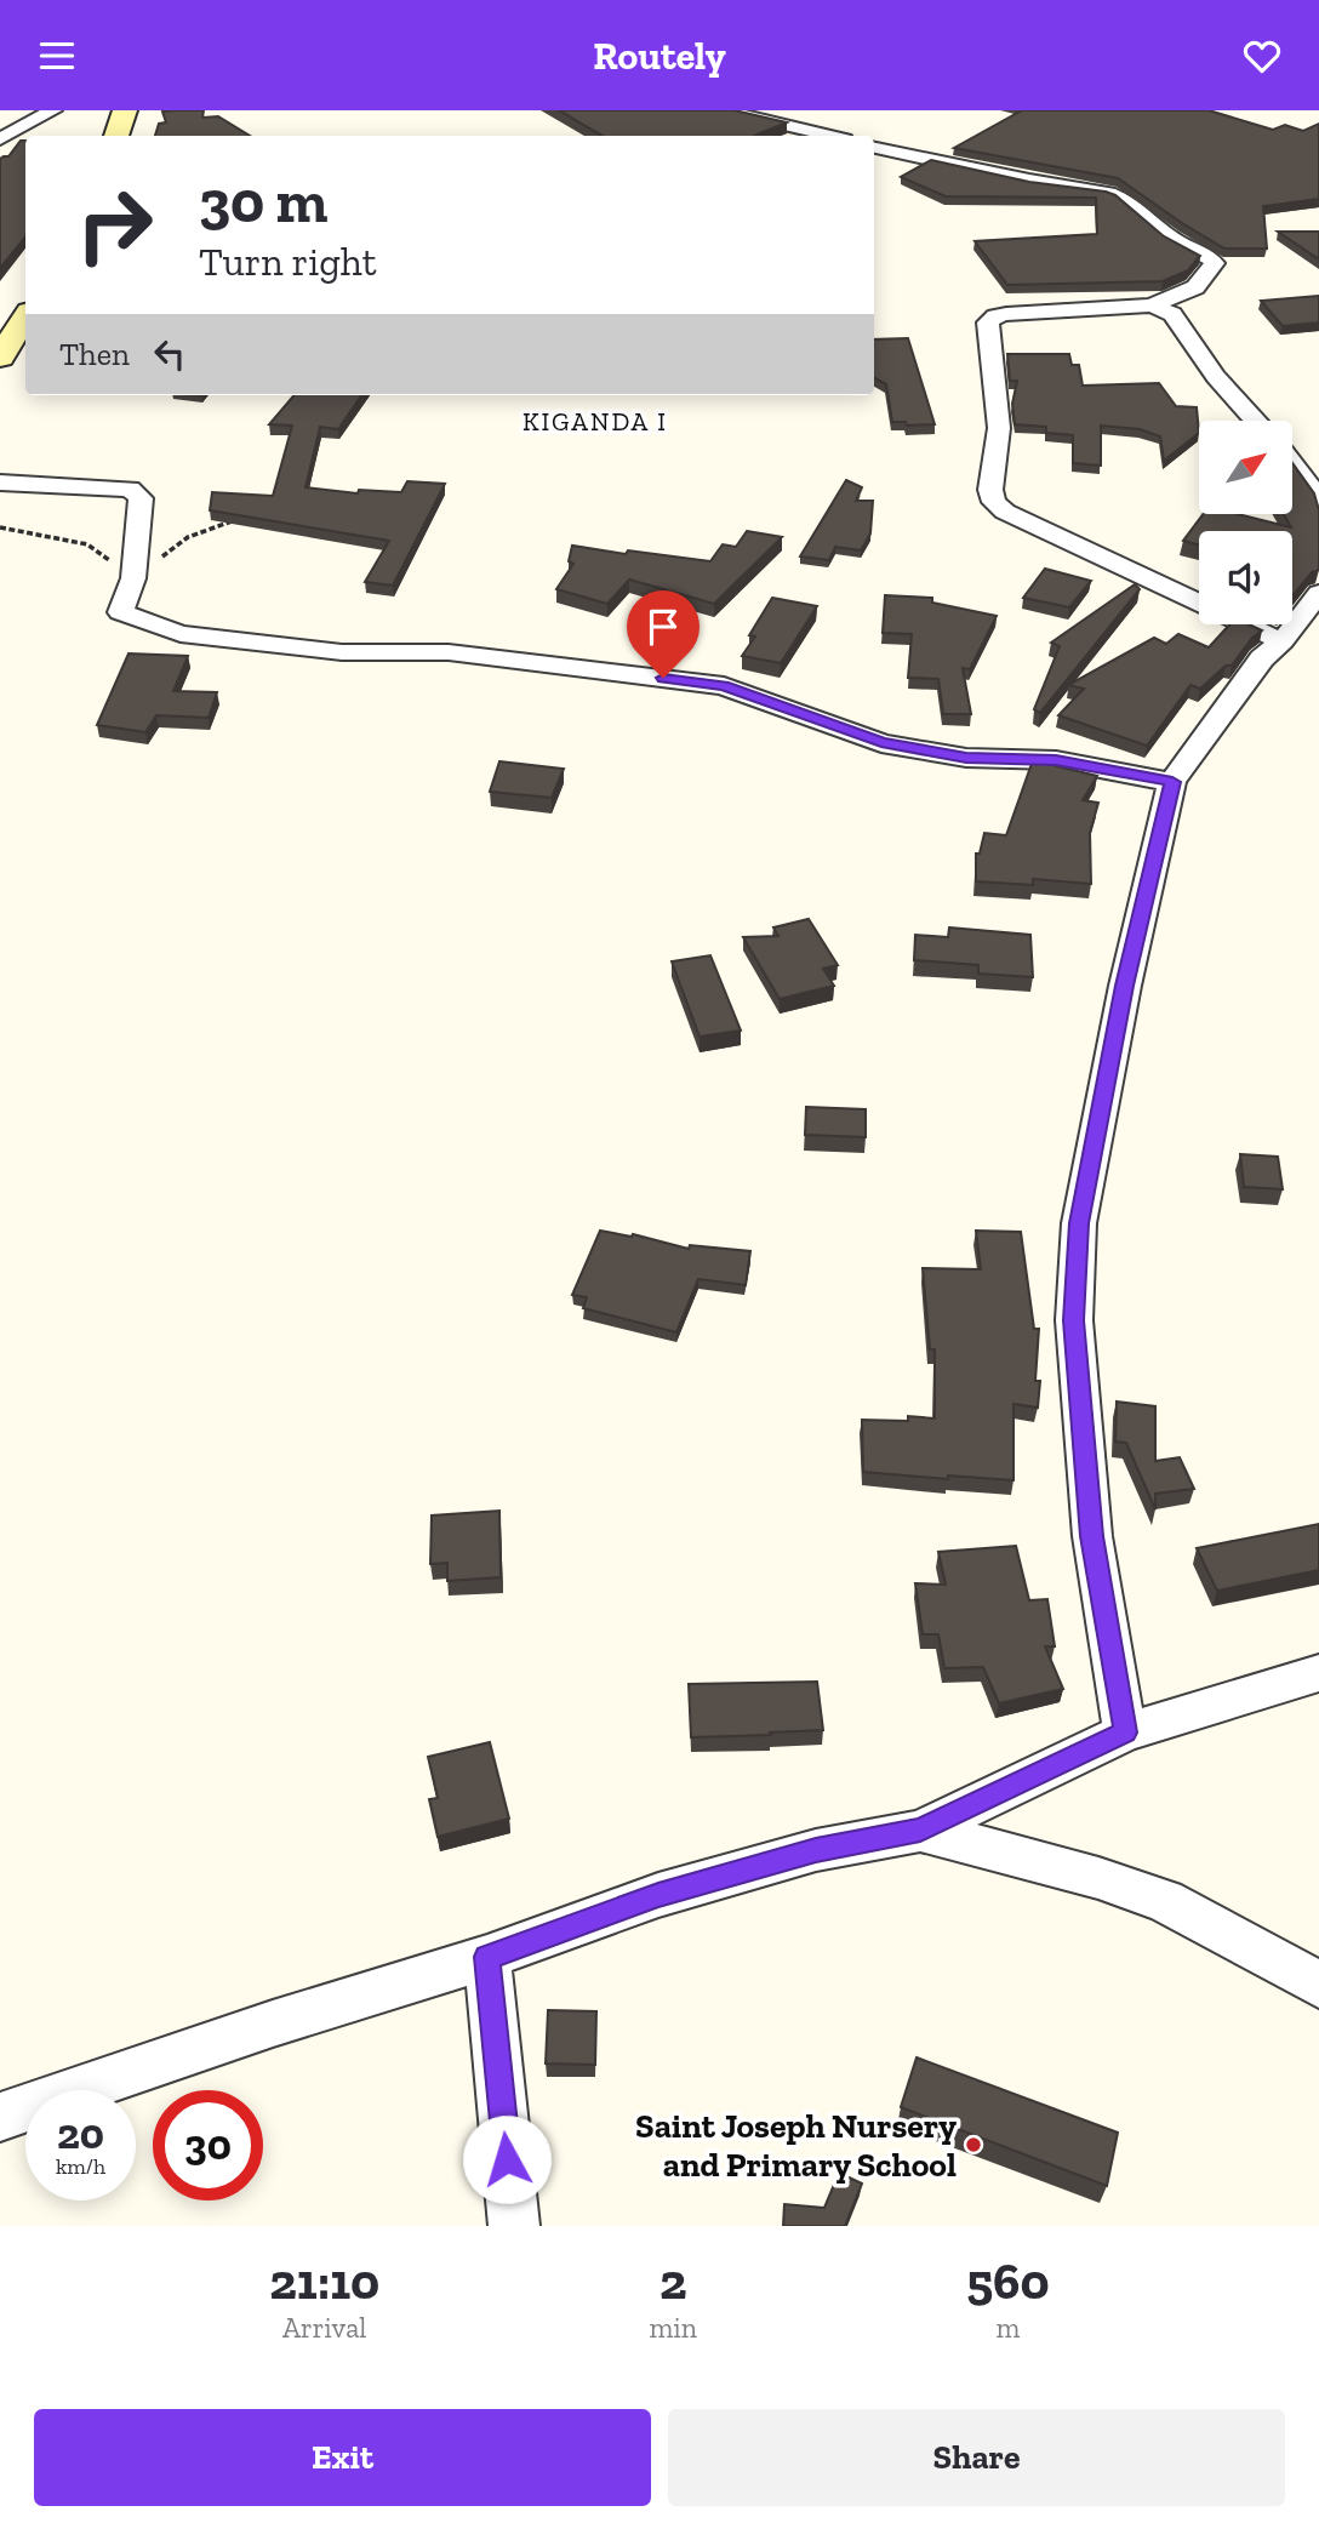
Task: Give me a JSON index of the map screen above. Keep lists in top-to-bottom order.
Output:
{
  "districts": ["KIGANDA I"],
  "places": ["Saint Joseph Nursery and Primary School"],
  "north": "top right",
  "page": {
    "header": "Routely",
    "turn": ["30 m", "Turn right"],
    "then": "Then",
    "speed": "20 km/h",
    "limit": "30",
    "eta": [
      "21:10",
      "Arrival",
      "2",
      "min",
      "560",
      "m"
    ],
    "buttons": ["Exit", "Share"]
  }
}
